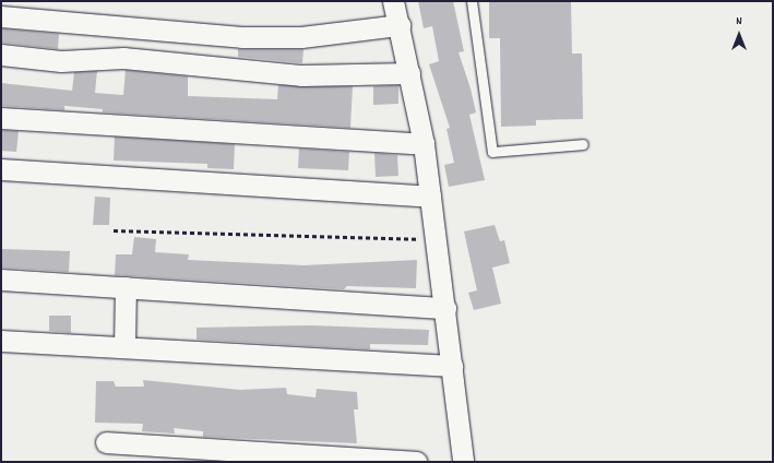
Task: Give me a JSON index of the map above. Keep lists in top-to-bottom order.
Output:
{
  "north": "top"
}
